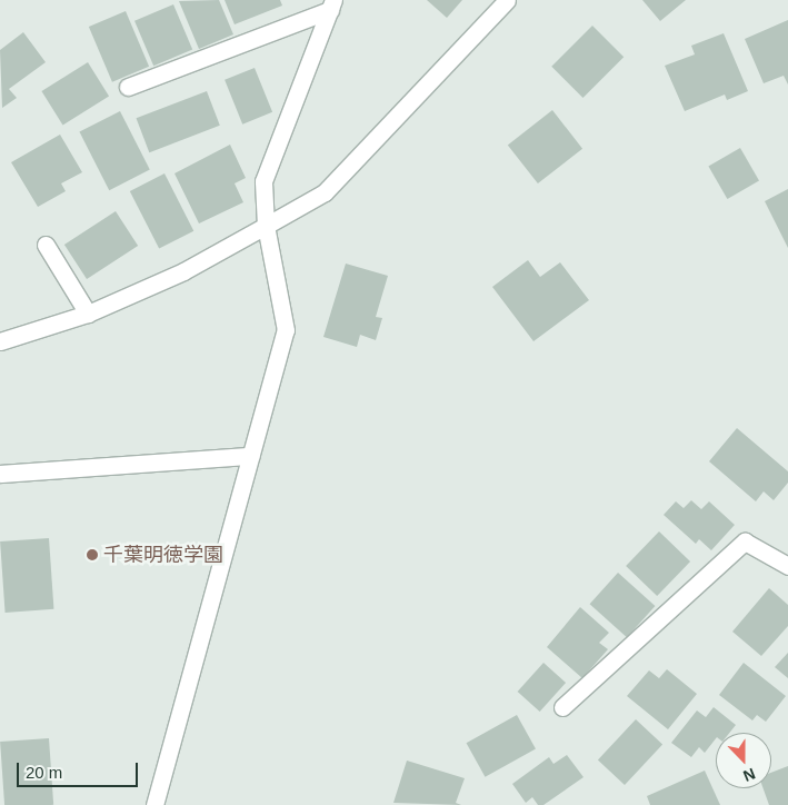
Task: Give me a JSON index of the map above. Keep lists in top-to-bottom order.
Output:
{
  "places": ["千葉明徳学園"],
  "scale_bar": "20 m",
  "north": "bottom"
}
